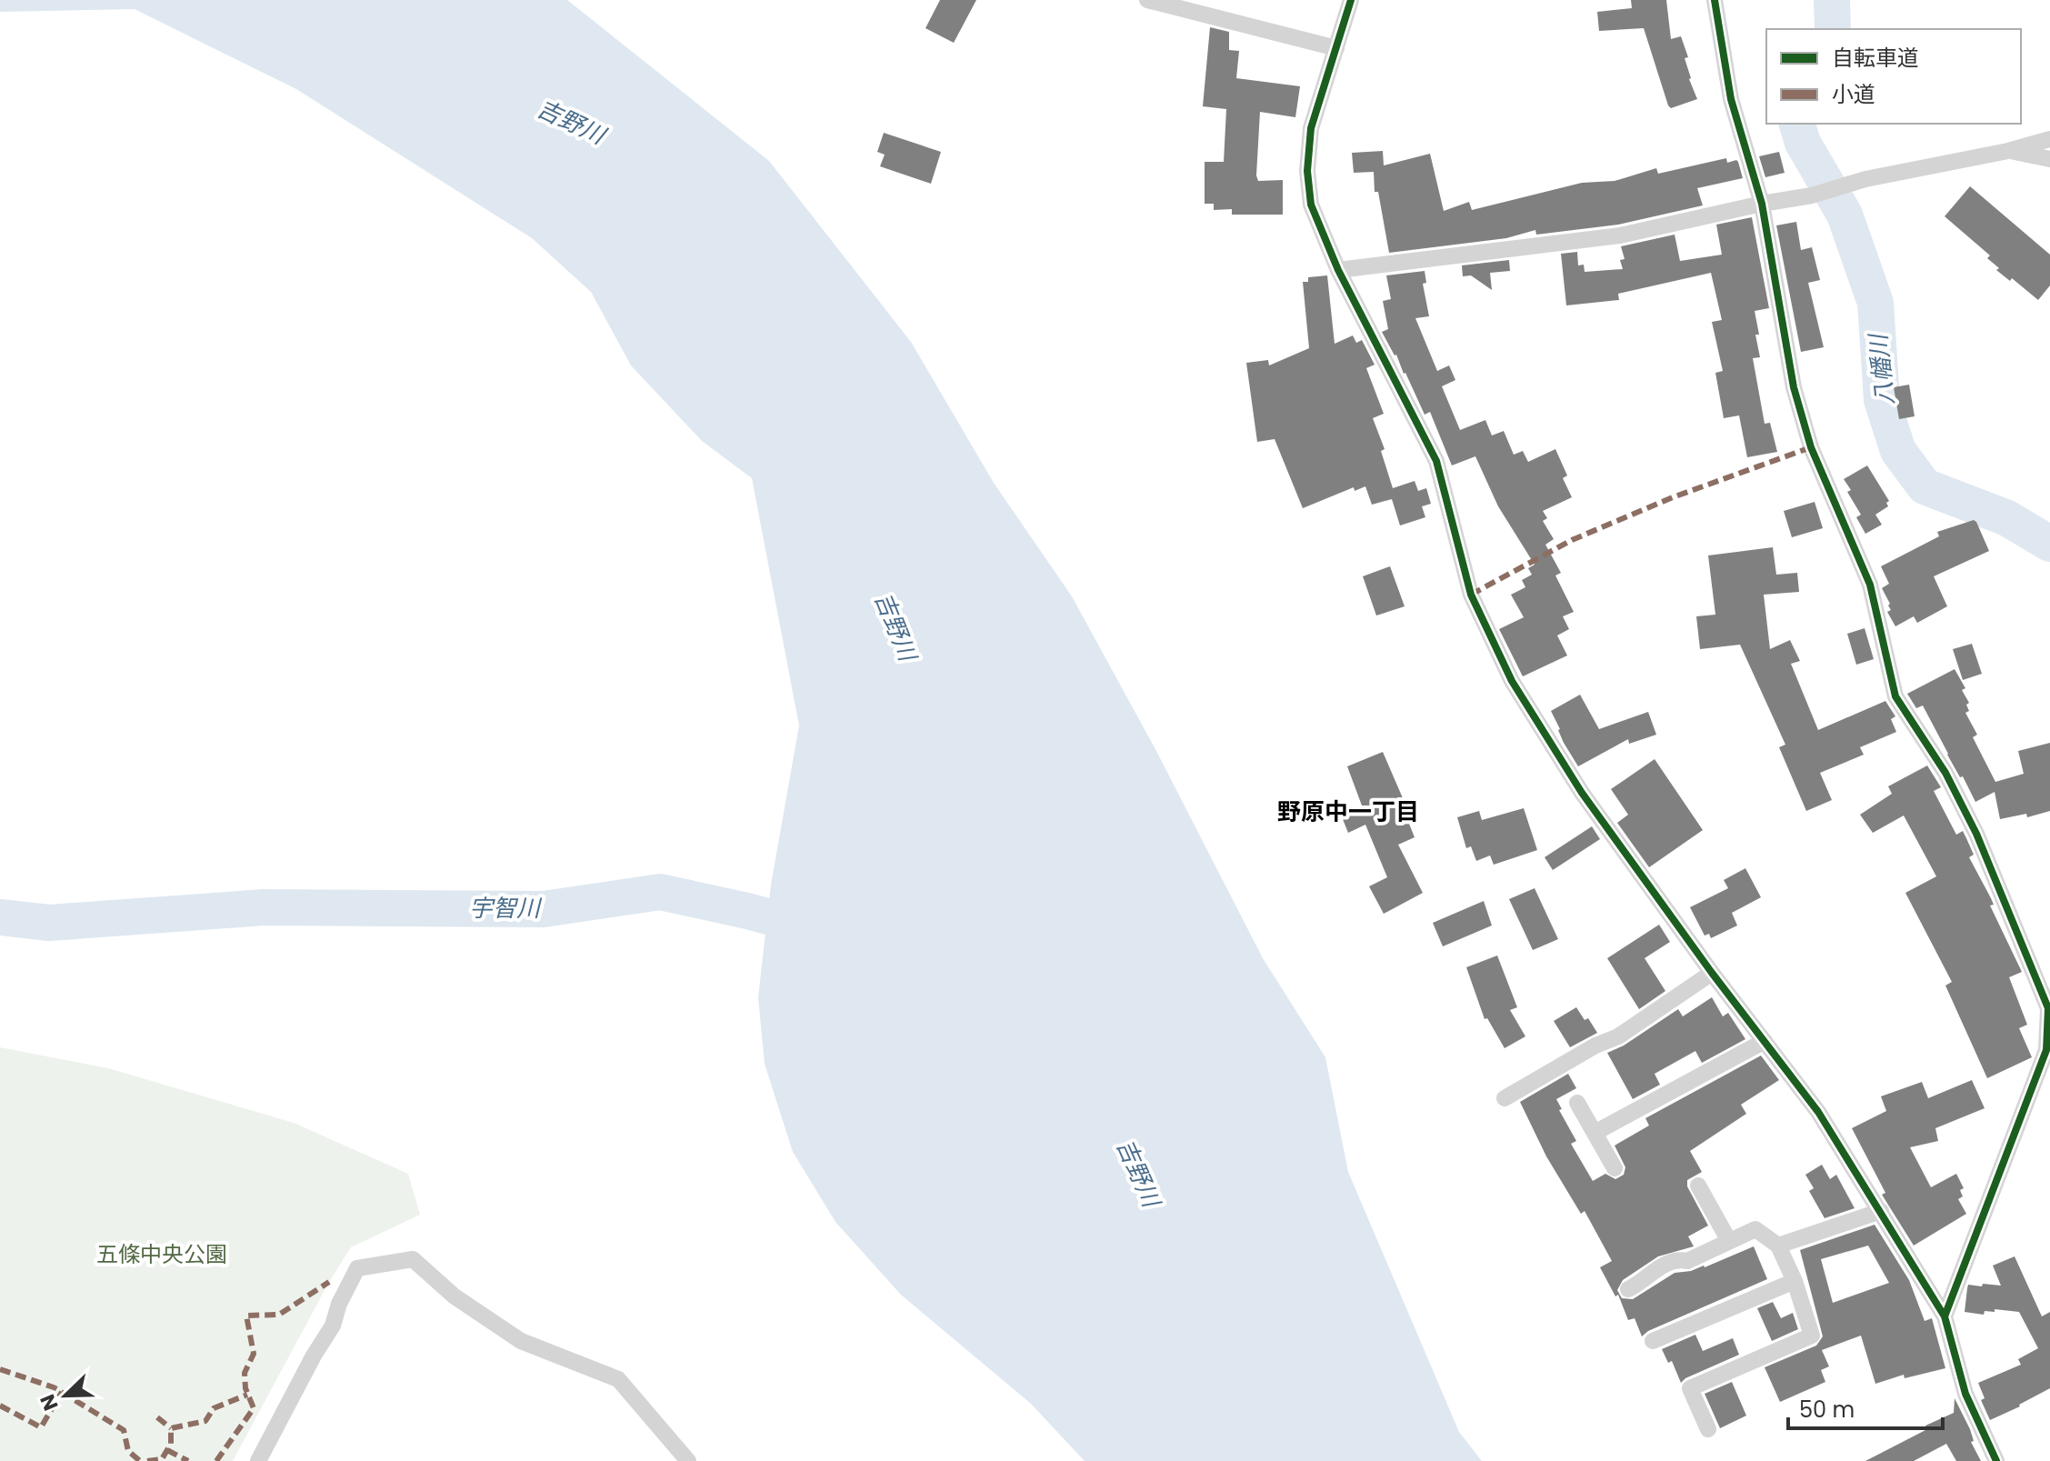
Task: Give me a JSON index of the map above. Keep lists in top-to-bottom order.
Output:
{
  "districts": ["野原中一丁目"],
  "water": ["吉野川", "八幡川", "宇智川"],
  "parks": ["五條中央公園"],
  "legend": ["自転車道", "小道"],
  "scale_bar": "50 m",
  "north": "bottom left"
}
